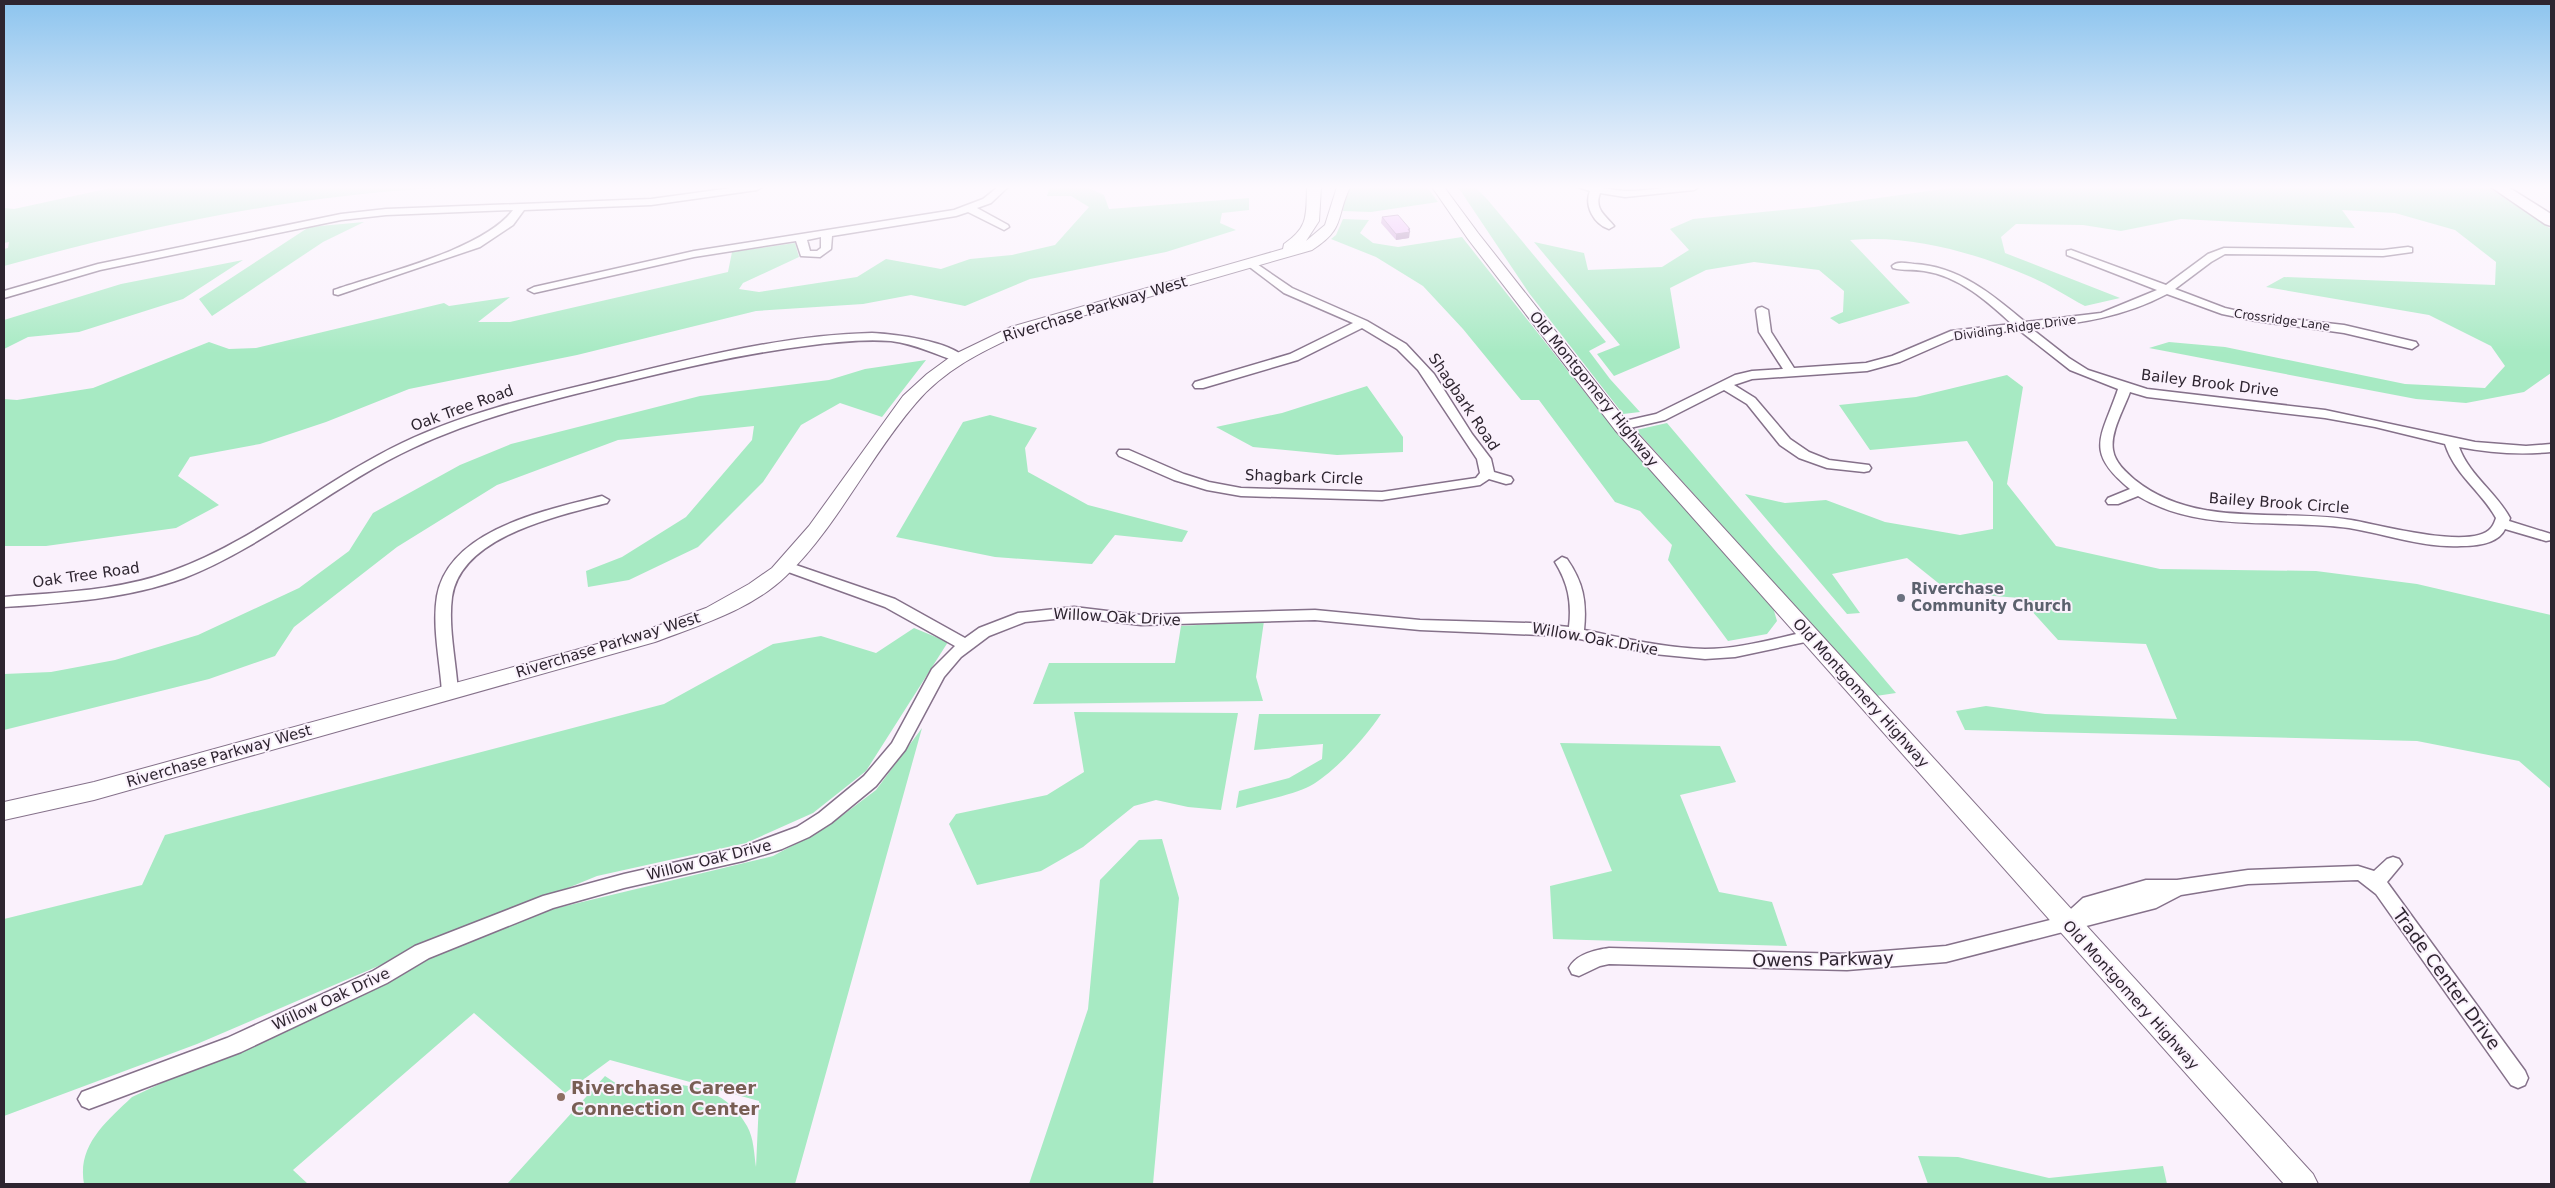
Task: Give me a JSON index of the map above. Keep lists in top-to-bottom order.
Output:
{
  "streets": {
    "street": [
      "Riverchase Parkway West",
      "Crossridge Lane",
      "Dividing Ridge Drive",
      "Bailey Brook Drive",
      "Old Montgomery Highway",
      "Shagbark Road",
      "Oak Tree Road",
      "Shagbark Circle",
      "Bailey Brook Circle",
      "Willow Oak Drive",
      "Owens Parkway",
      "Trade Center Drive"
    ]
  },
  "crossings": [
    ["Riverchase Parkway West", "Shagbark Road"],
    ["Riverchase Parkway West", "Oak Tree Road"],
    ["Crossridge Lane", "Dividing Ridge Drive"],
    ["Dividing Ridge Drive", "Bailey Brook Drive"],
    ["Dividing Ridge Drive", "Old Montgomery Highway"],
    ["Bailey Brook Drive", "Bailey Brook Circle"],
    ["Old Montgomery Highway", "Willow Oak Drive"],
    ["Old Montgomery Highway", "Owens Parkway"],
    ["Shagbark Road", "Shagbark Circle"]
  ],
  "places": ["Riverchase Community Church", "Riverchase Career Connection Center"]
}
